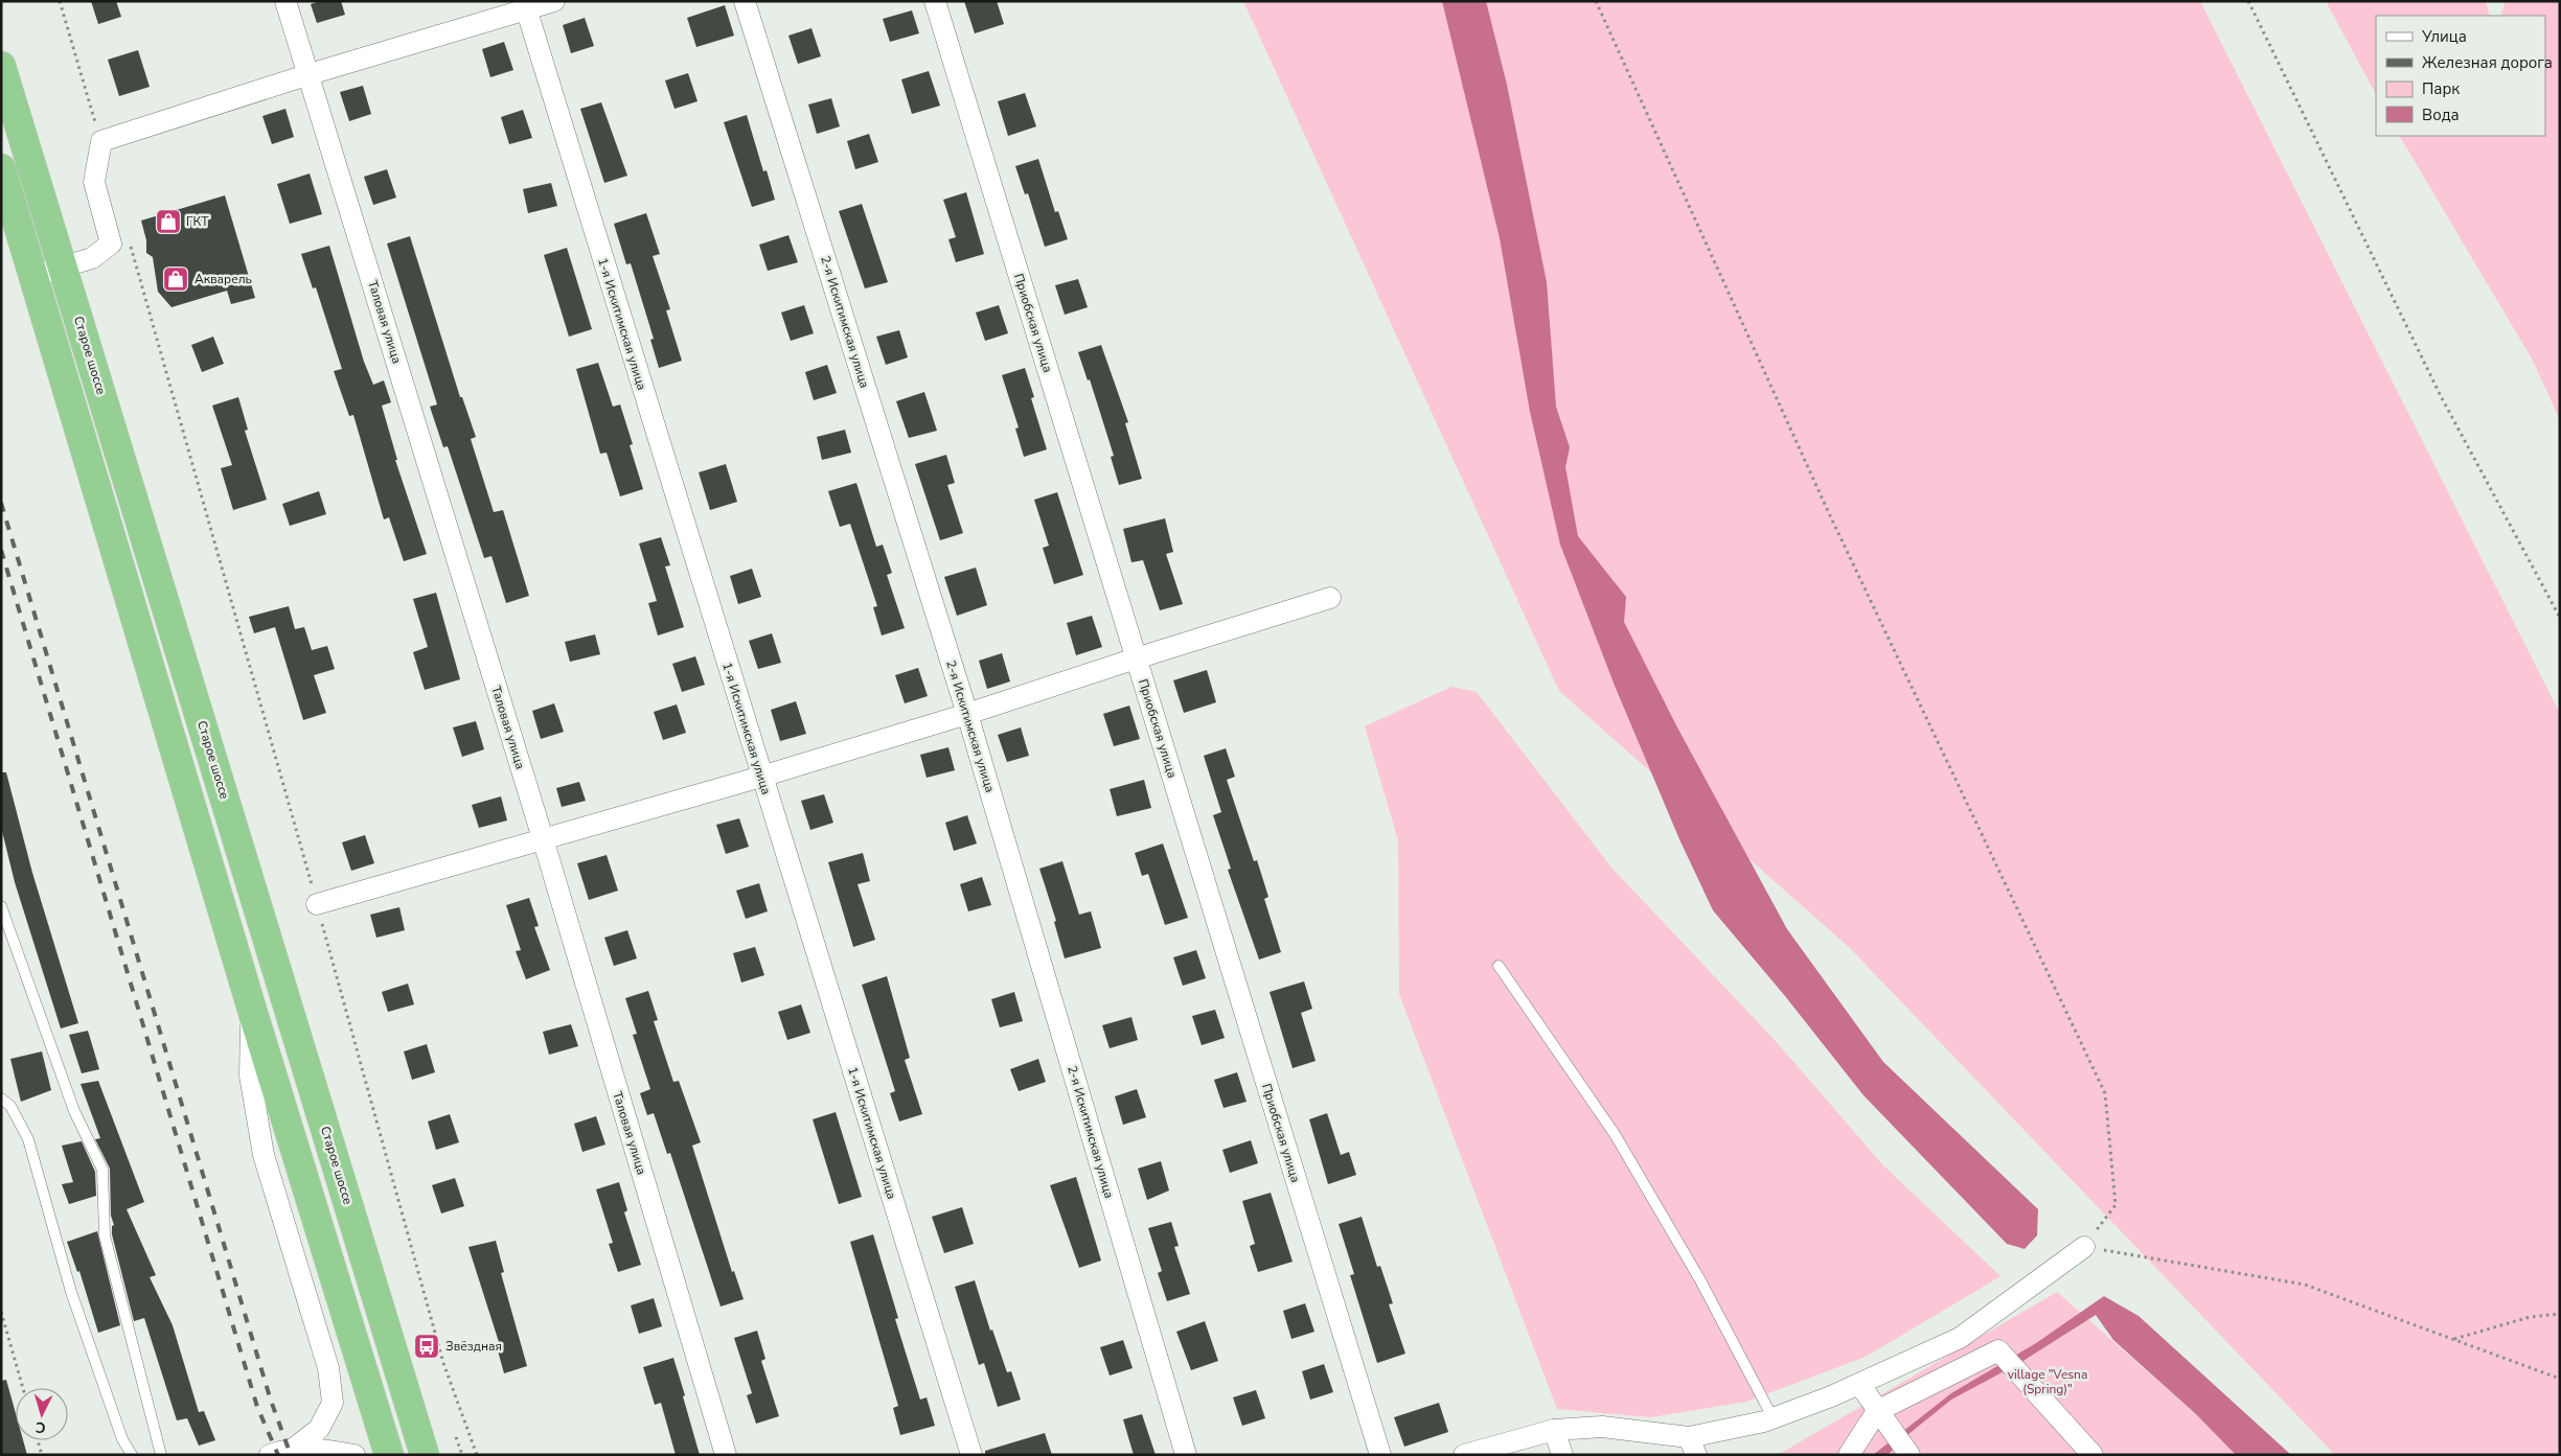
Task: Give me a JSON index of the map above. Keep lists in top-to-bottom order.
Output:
{
  "streets": {
    "highway": ["Старое шоссе"],
    "street": [
      "Таловая улица",
      "2-я Искитимская улица",
      "Приобская улица",
      "1-я Искитимская улица"
    ]
  },
  "parks": ["village \"Vesna (Spring)\""],
  "places": {
    "shop": ["ГКТ", "Акварель"],
    "bus stop": ["Звёздная"]
  },
  "legend": [
    "Улица",
    "Железная дорога",
    "Парк",
    "Вода"
  ],
  "north": "bottom"
}
